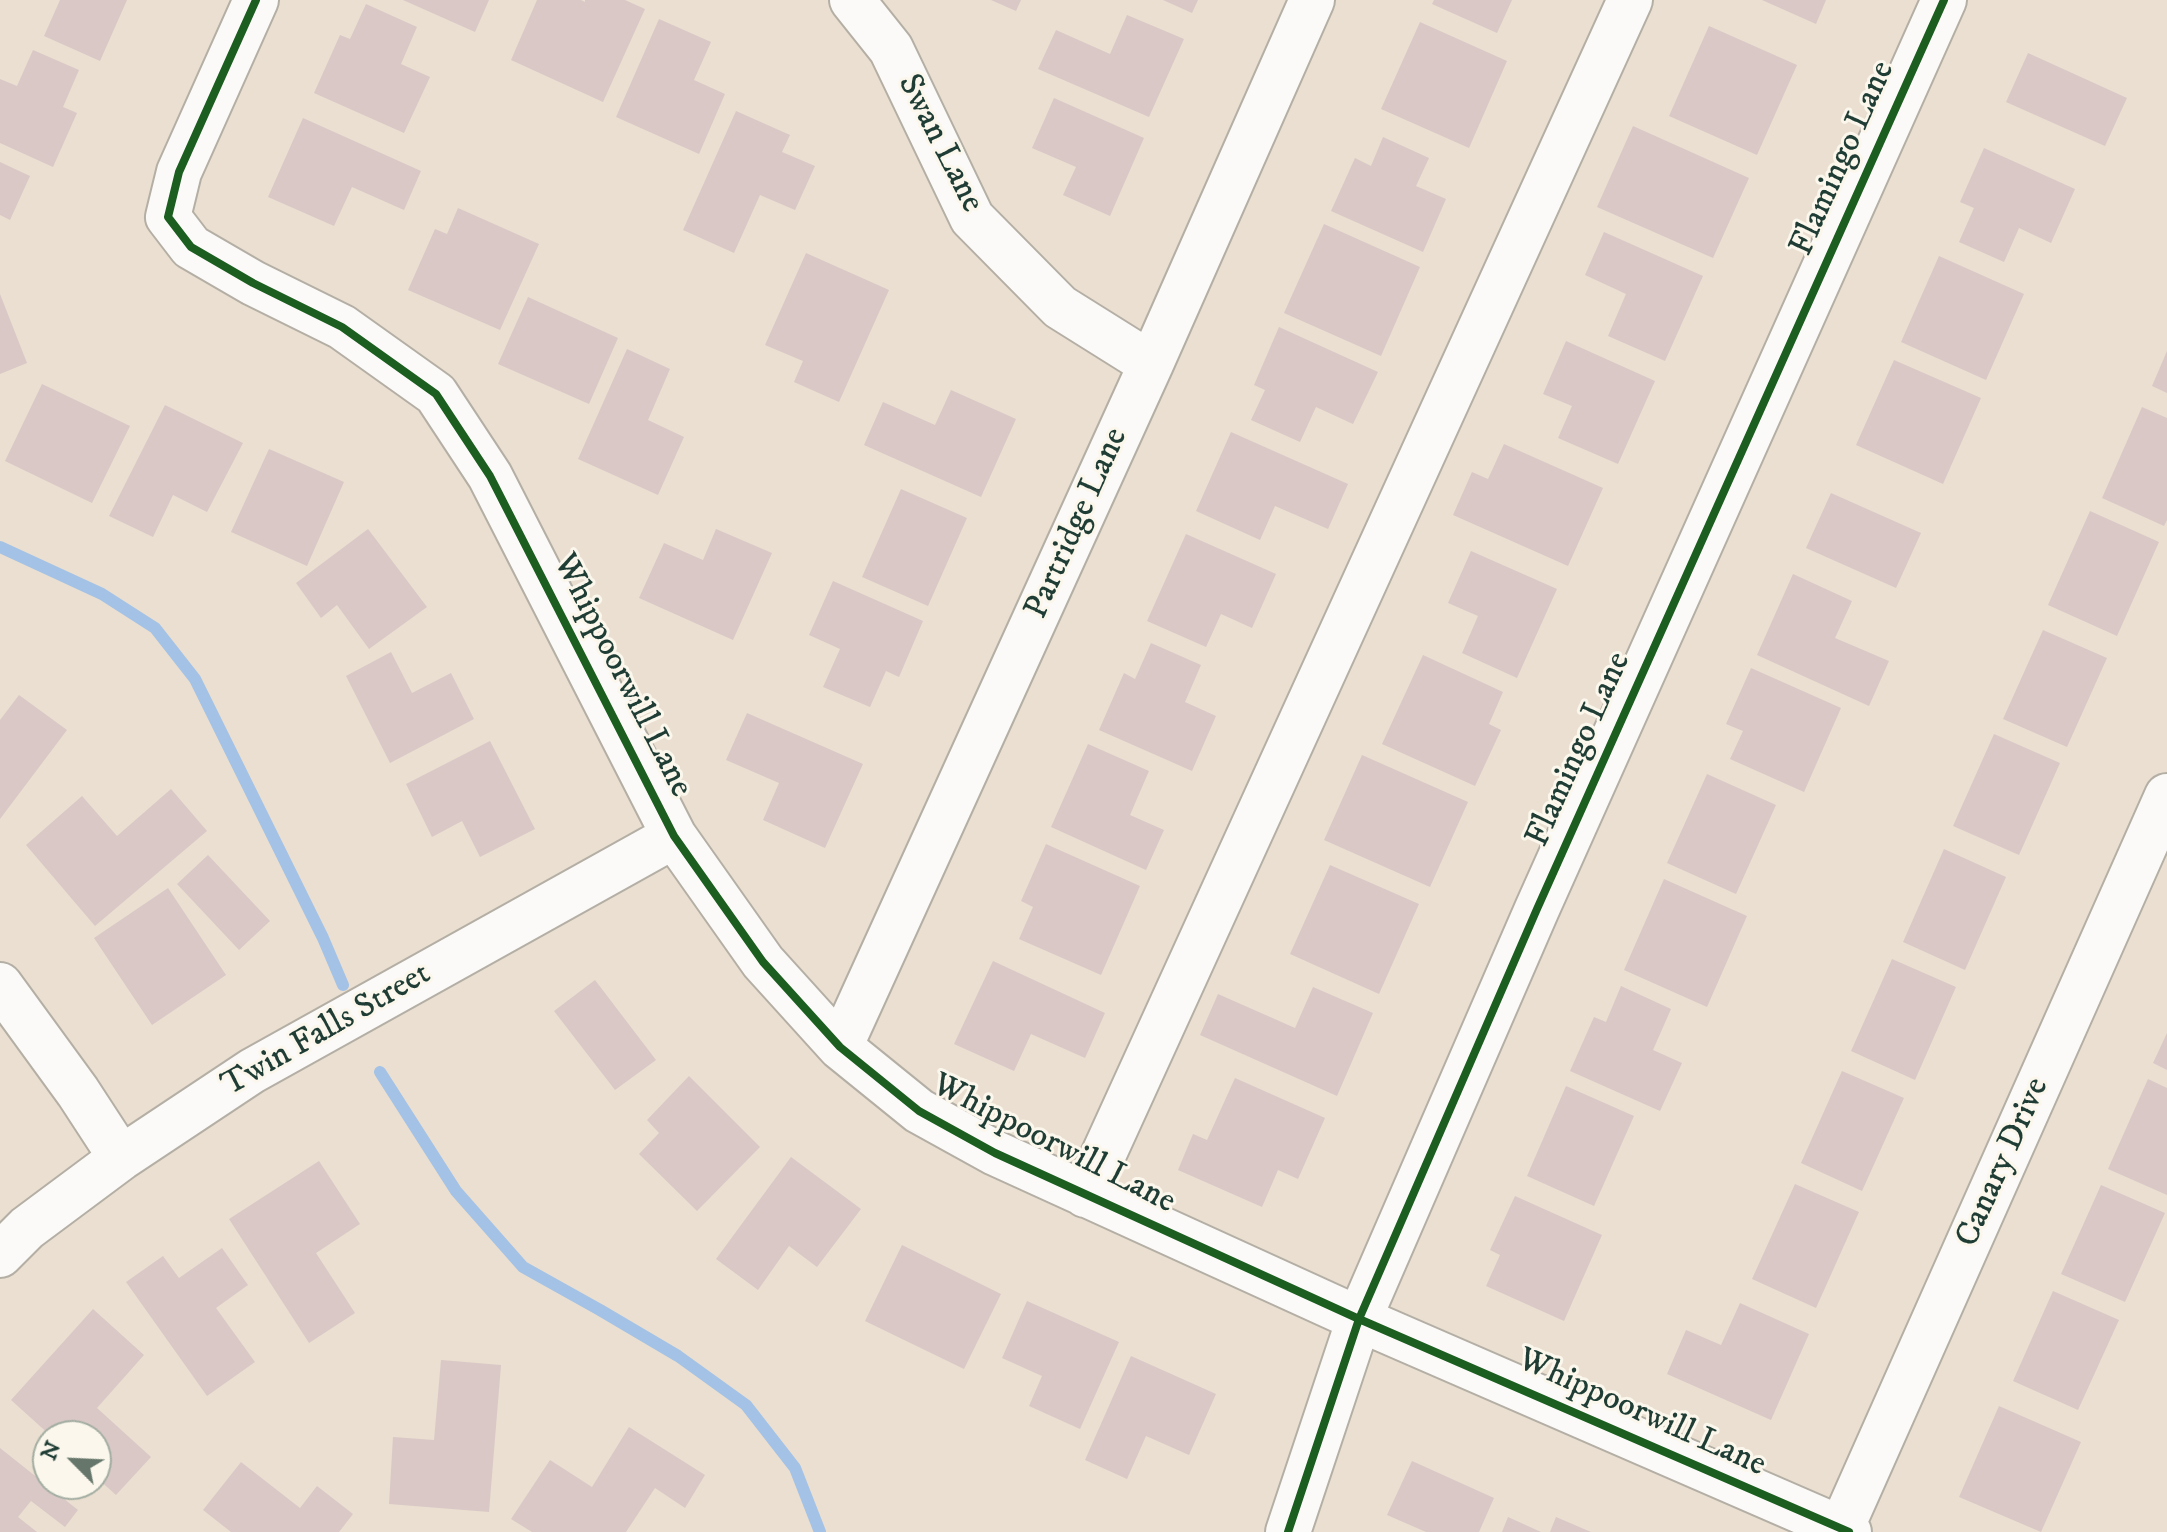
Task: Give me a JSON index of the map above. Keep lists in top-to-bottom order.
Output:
{
  "streets": {
    "street": [
      "Swan Lane",
      "Flamingo Lane",
      "Partridge Lane",
      "Whippoorwill Lane",
      "Twin Falls Street",
      "Canary Drive"
    ]
  },
  "crossings": [
    ["Swan Lane", "Partridge Lane"],
    ["Flamingo Lane", "Whippoorwill Lane"],
    ["Partridge Lane", "Whippoorwill Lane"],
    ["Whippoorwill Lane", "Twin Falls Street"],
    ["Whippoorwill Lane", "Canary Drive"]
  ],
  "north": "top left"
}
